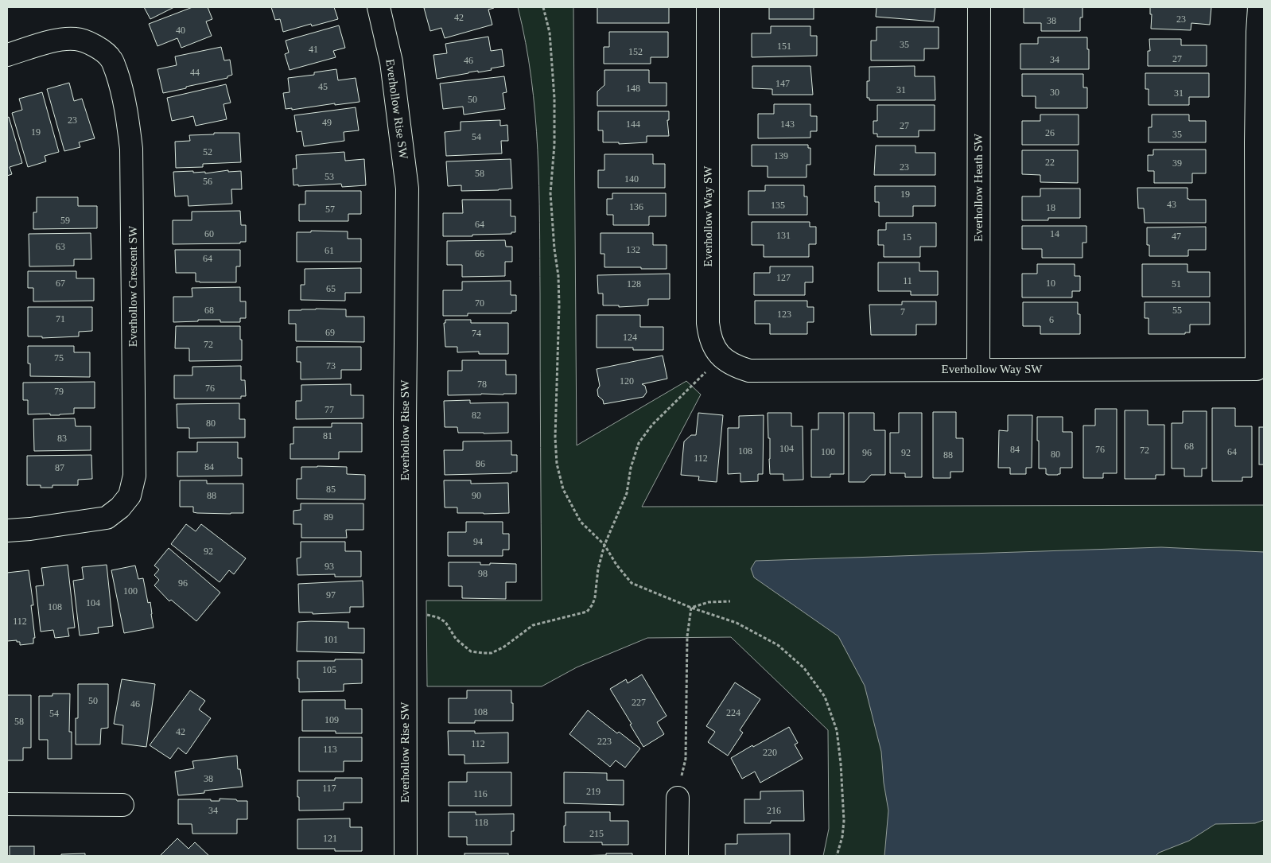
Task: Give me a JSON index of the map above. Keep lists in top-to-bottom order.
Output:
{
  "streets": {
    "street": [
      "Everhollow Rise SW",
      "Everhollow Heath SW",
      "Everhollow Way SW",
      "Everhollow Crescent SW"
    ]
  },
  "crossings": [
    ["Everhollow Heath SW", "Everhollow Way SW"]
  ],
  "house_numbers": [
    "42",
    "23",
    "38",
    "40",
    "35",
    "151",
    "41",
    "152",
    "27",
    "34",
    "46",
    "44",
    "147",
    "45",
    "148",
    "31",
    "30",
    "31",
    "50",
    "23",
    "49",
    "144",
    "143",
    "27",
    "19",
    "26",
    "35",
    "54",
    "52",
    "139",
    "22",
    "39",
    "23",
    "58",
    "53",
    "140",
    "56",
    "19",
    "43",
    "135",
    "136",
    "18",
    "57",
    "59",
    "64",
    "60",
    "14",
    "131",
    "47",
    "15",
    "63",
    "132",
    "61",
    "66",
    "64",
    "127",
    "11",
    "67",
    "10",
    "128",
    "51",
    "65",
    "70",
    "68",
    "55",
    "7",
    "123",
    "71",
    "6",
    "69",
    "74",
    "124",
    "72",
    "75",
    "73",
    "120",
    "78",
    "76",
    "79",
    "77",
    "82",
    "80",
    "81",
    "83",
    "68",
    "104",
    "84",
    "76",
    "72",
    "108",
    "100",
    "64",
    "96",
    "92",
    "80",
    "88",
    "112",
    "86",
    "84",
    "87",
    "85",
    "88",
    "90",
    "89",
    "94",
    "92",
    "93",
    "98",
    "96",
    "100",
    "97",
    "104",
    "108",
    "112",
    "101",
    "105",
    "50",
    "227",
    "46",
    "108",
    "224",
    "54",
    "109",
    "58",
    "42",
    "223",
    "112",
    "113",
    "220",
    "38",
    "117",
    "219",
    "116",
    "34",
    "216",
    "118",
    "215",
    "121"
  ]
}
